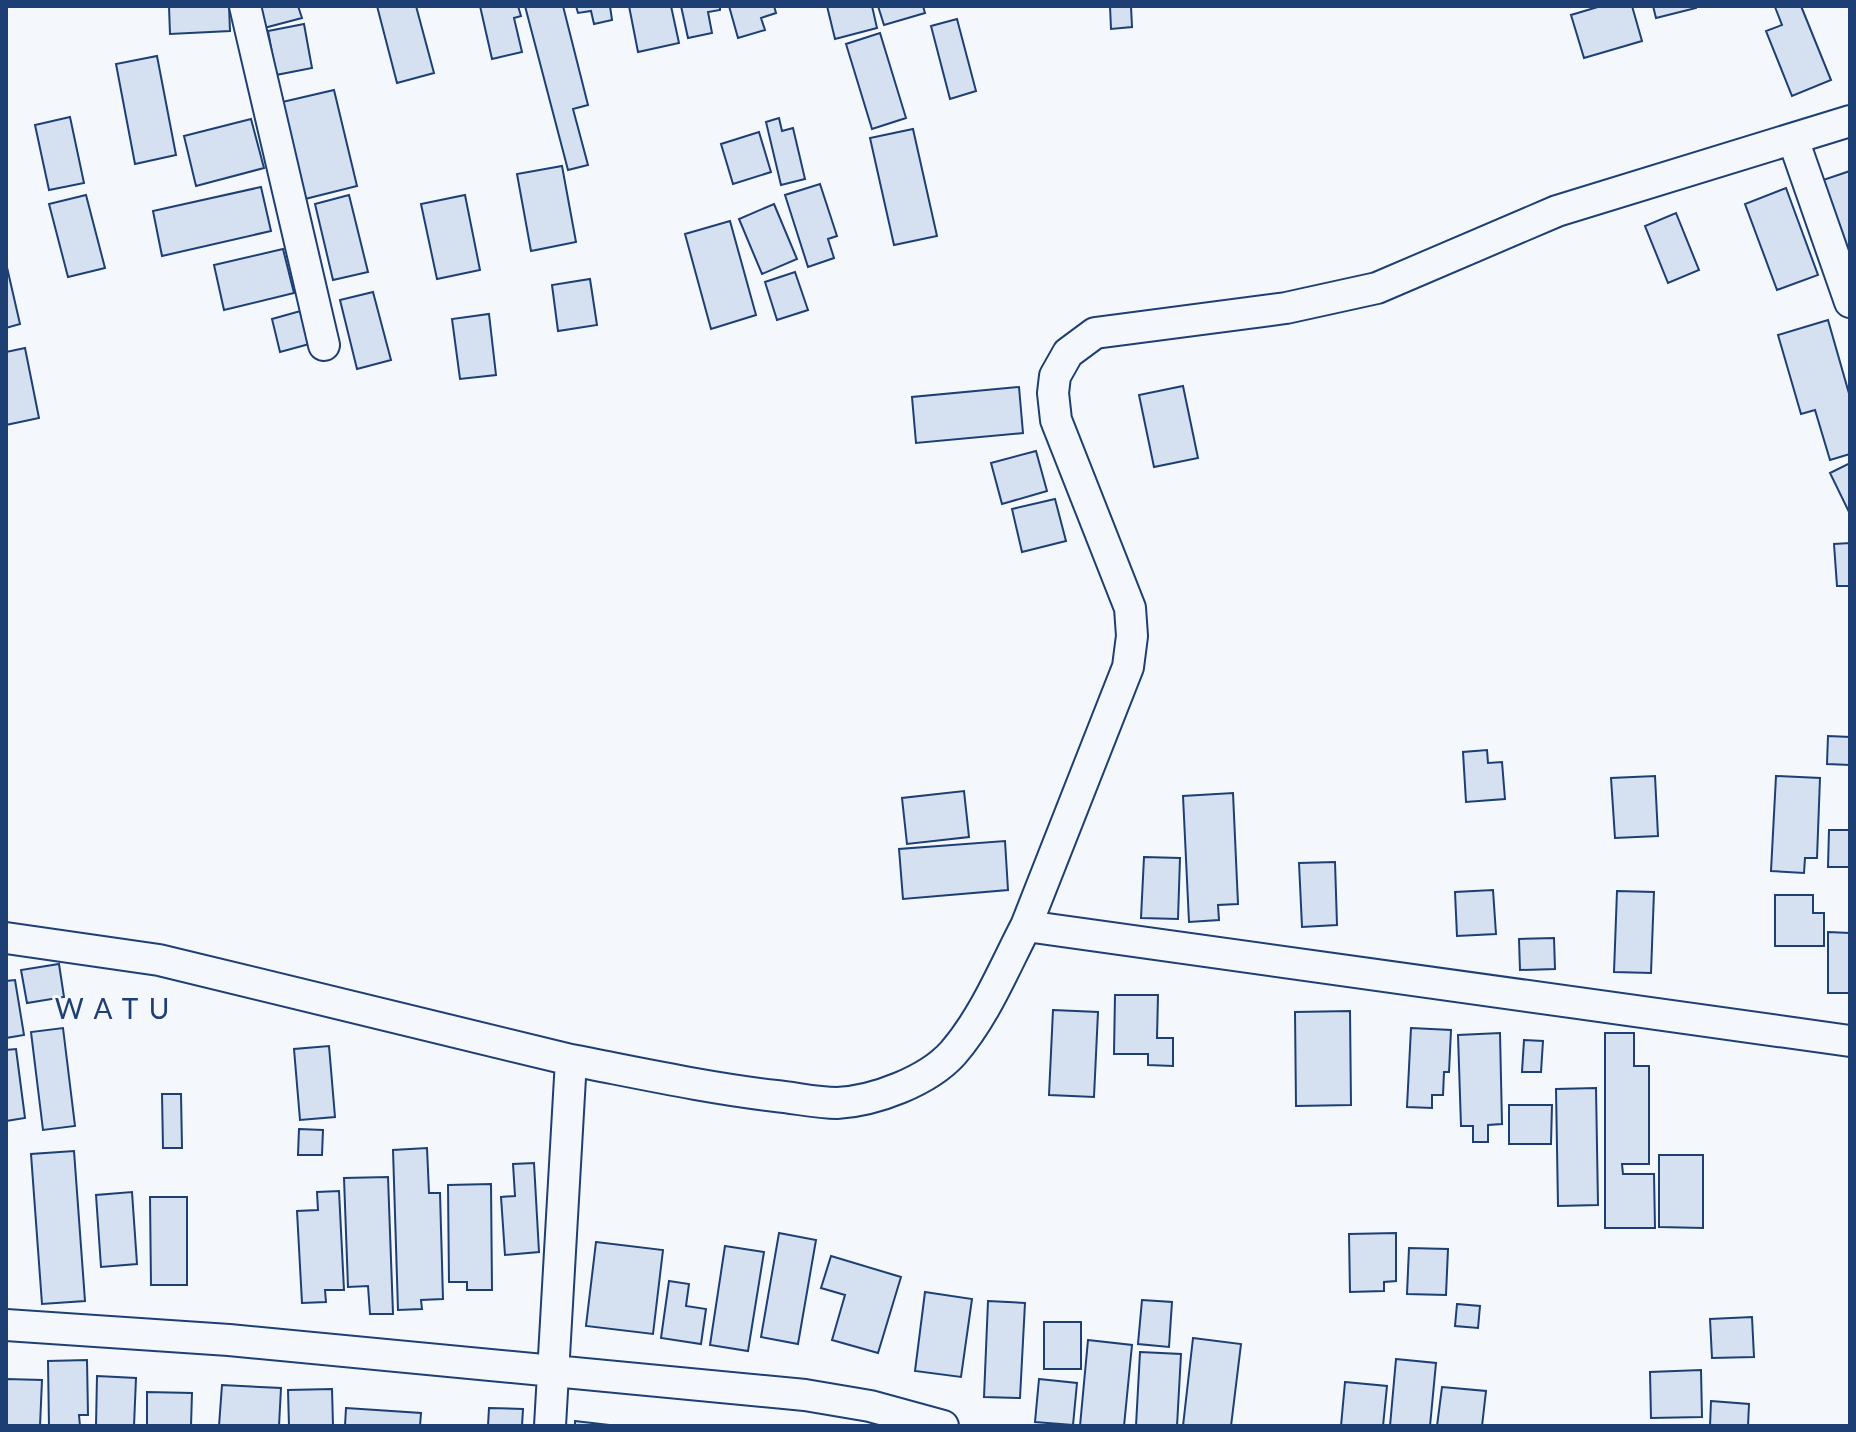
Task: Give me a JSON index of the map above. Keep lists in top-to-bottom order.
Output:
{
  "districts": ["W A T U"]
}
